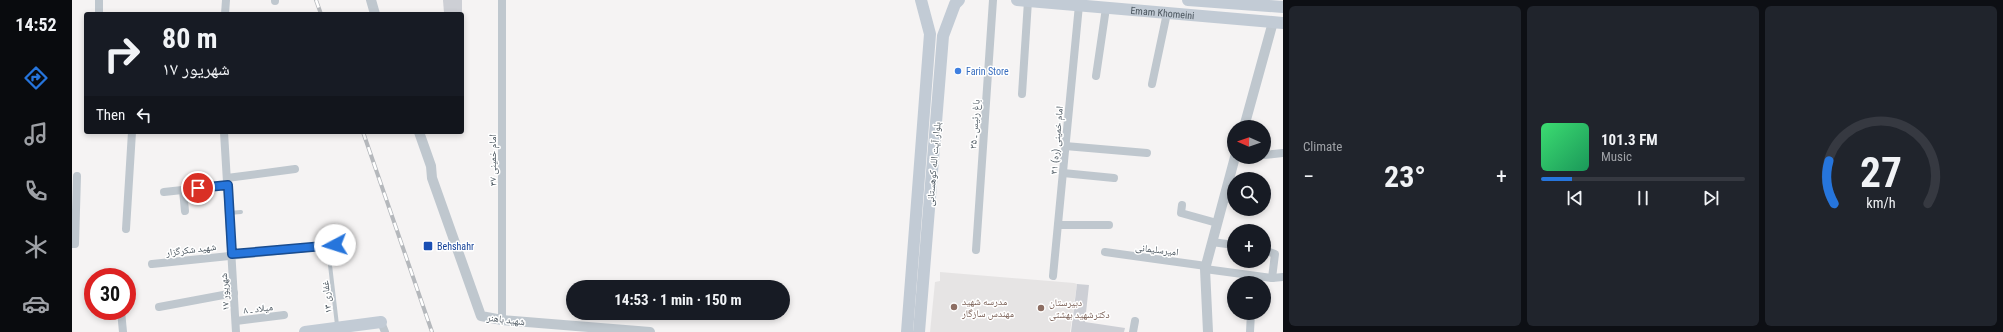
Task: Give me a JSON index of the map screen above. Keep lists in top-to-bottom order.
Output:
{
  "streets": {
    "main road": ["Emam Khomeini", "بلوار آیت الله کوهستانی"],
    "street": [
      "باغ رئیس ـ ۳۵",
      "امام خمینی (ره) ۳۱",
      "امام خمینی ۳۷",
      "شهید شکرگزار",
      "امیرسلیمانی",
      "۱۷ شهریور",
      "میلاد ـ ۸",
      "شهید باهنر"
    ],
    "lane": ["غفاری ۱۳"]
  },
  "crossings": [
    ["Emam Khomeini", "امام خمینی (ره) ۳۱"],
    ["امام خمینی ۳۷", "شهید باهنر"],
    ["شهید شکرگزار", "۱۷ شهریور"],
    ["۱۷ شهریور", "میلاد ـ ۸"]
  ],
  "places": {
    "other": ["Farin Store", "مدرسه شهید مهندس سازگار", "دبیرستان دکترشهید بهشتی"],
    "transit": ["Behshahr"]
  },
  "north": "left",
  "page": {
    "tabs": "14:52",
    "tile": "Climate",
    "turn": ["80 m", "۱۷ شهریور"],
    "then": "Then",
    "map_buttons": ["+", "−"],
    "song": ["101.3 FM", "Music"],
    "heat": ["−", "23°", "+"],
    "limit": "30",
    "trip": "14:53 · 1 min · 150 m",
    "gauge": ["27", "km/h"]
  }
}
